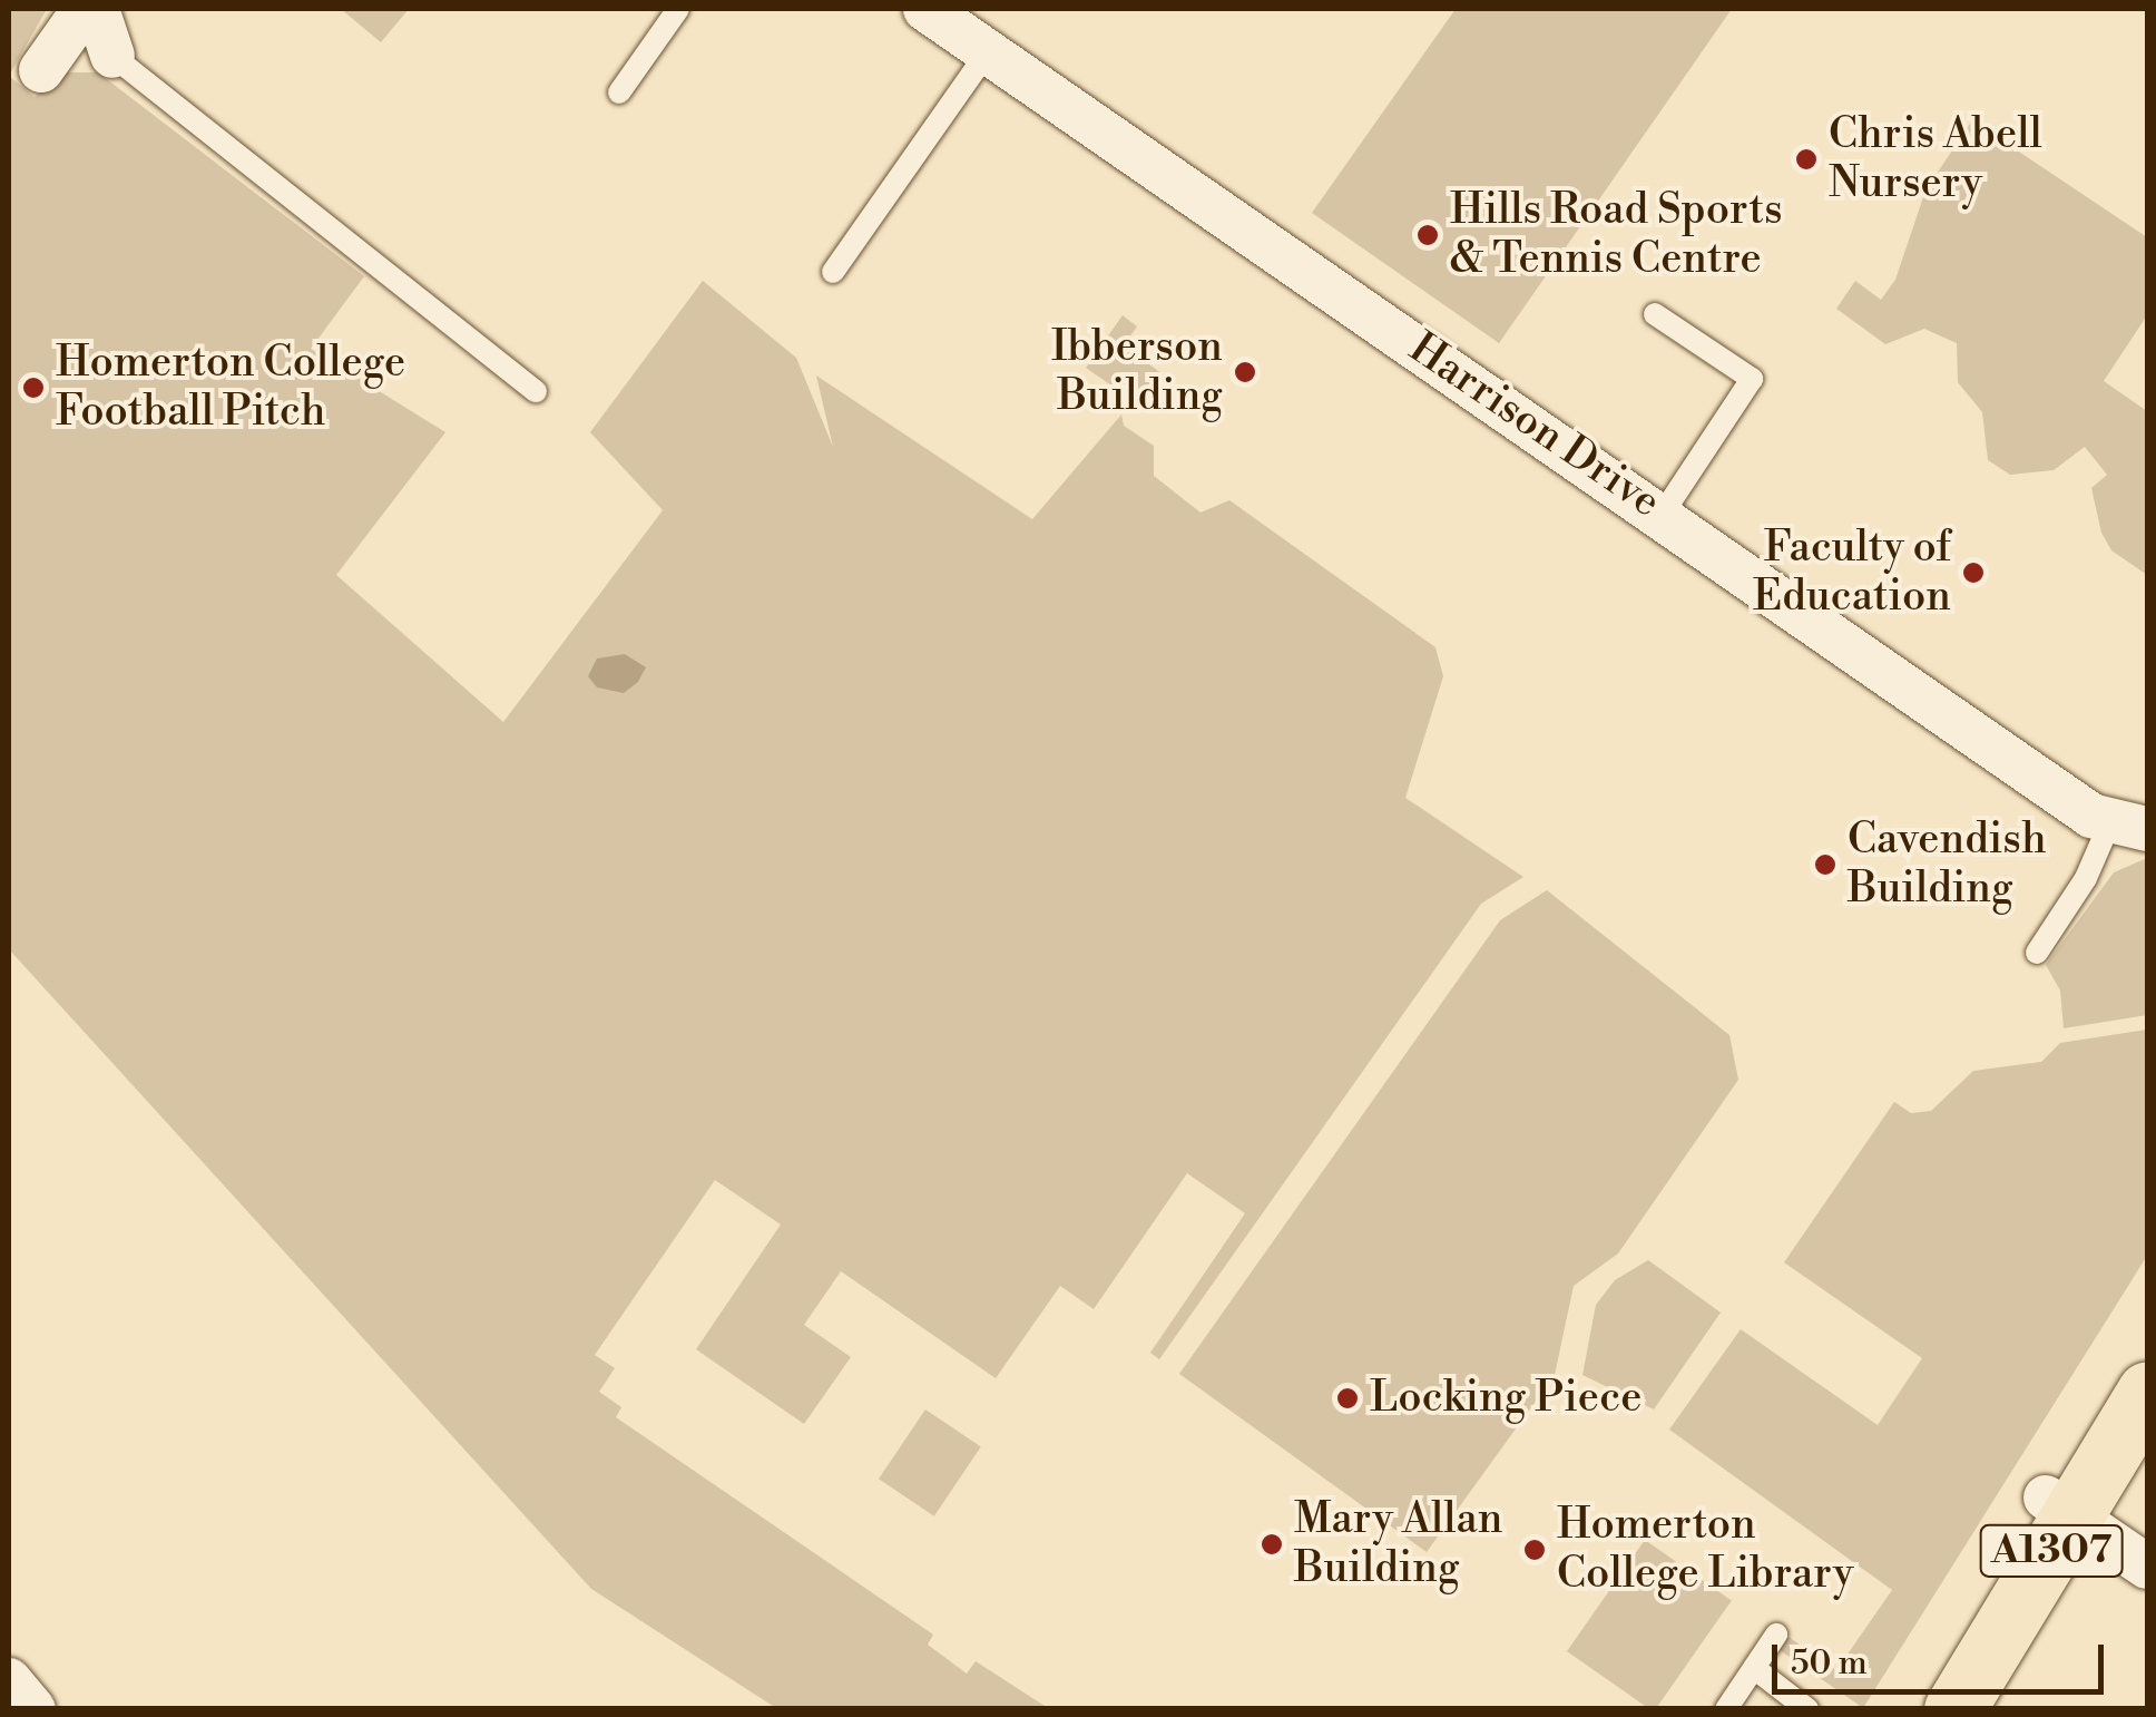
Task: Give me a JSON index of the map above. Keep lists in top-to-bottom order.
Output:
{
  "streets": {
    "main road": ["A1307"],
    "street": ["Harrison Drive"]
  },
  "places": [
    "Chris Abell Nursery",
    "Hills Road Sports & Tennis Centre",
    "Ibberson Building",
    "Homerton College Football Pitch",
    "Faculty of Education",
    "Cavendish Building",
    "Locking Piece",
    "Mary Allan Building",
    "Homerton College Library"
  ],
  "scale_bar": "50 m"
}
